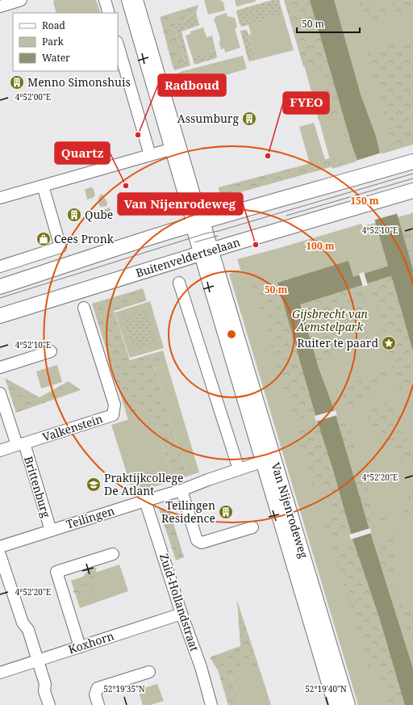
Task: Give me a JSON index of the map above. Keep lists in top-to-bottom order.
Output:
{
  "streets": {
    "main road": ["Buitenveldertselaan", "Van Nijenrodeweg"],
    "street": [
      "Valkenstein",
      "Brittenburg",
      "Teilingen",
      "Zuid-Hollandstraat",
      "Koxhorn"
    ]
  },
  "crossings": [
    ["Buitenveldertselaan", "Van Nijenrodeweg"],
    ["Valkenstein", "Brittenburg"],
    ["Brittenburg", "Teilingen"],
    ["Van Nijenrodeweg", "Teilingen"],
    ["Teilingen", "Zuid-Hollandstraat"],
    ["Zuid-Hollandstraat", "Koxhorn"]
  ],
  "parks": ["Gijsbrecht van Aemstelpark"],
  "places": {
    "building": [
      "Menno Simonshuis",
      "Assumburg",
      "Qube",
      "Teilingen Residence"
    ],
    "other": [
      "Radboud",
      "FYEO",
      "Quartz",
      "Van Nijenrodeweg"
    ],
    "shop": ["Cees Pronk"],
    "place": ["Ruiter te paard"],
    "school or university": ["Praktijkcollege De Atlant"]
  },
  "legend": ["Road", "Park", "Water"],
  "scale_bar": "50 m",
  "coordinates": [
    "4°52'00\"E",
    "4°52'10\"E",
    "4°52'20\"E",
    "52°19'35\"N",
    "52°19'40\"N"
  ],
  "rings": ["150 m", "100 m", "50 m"]
}
